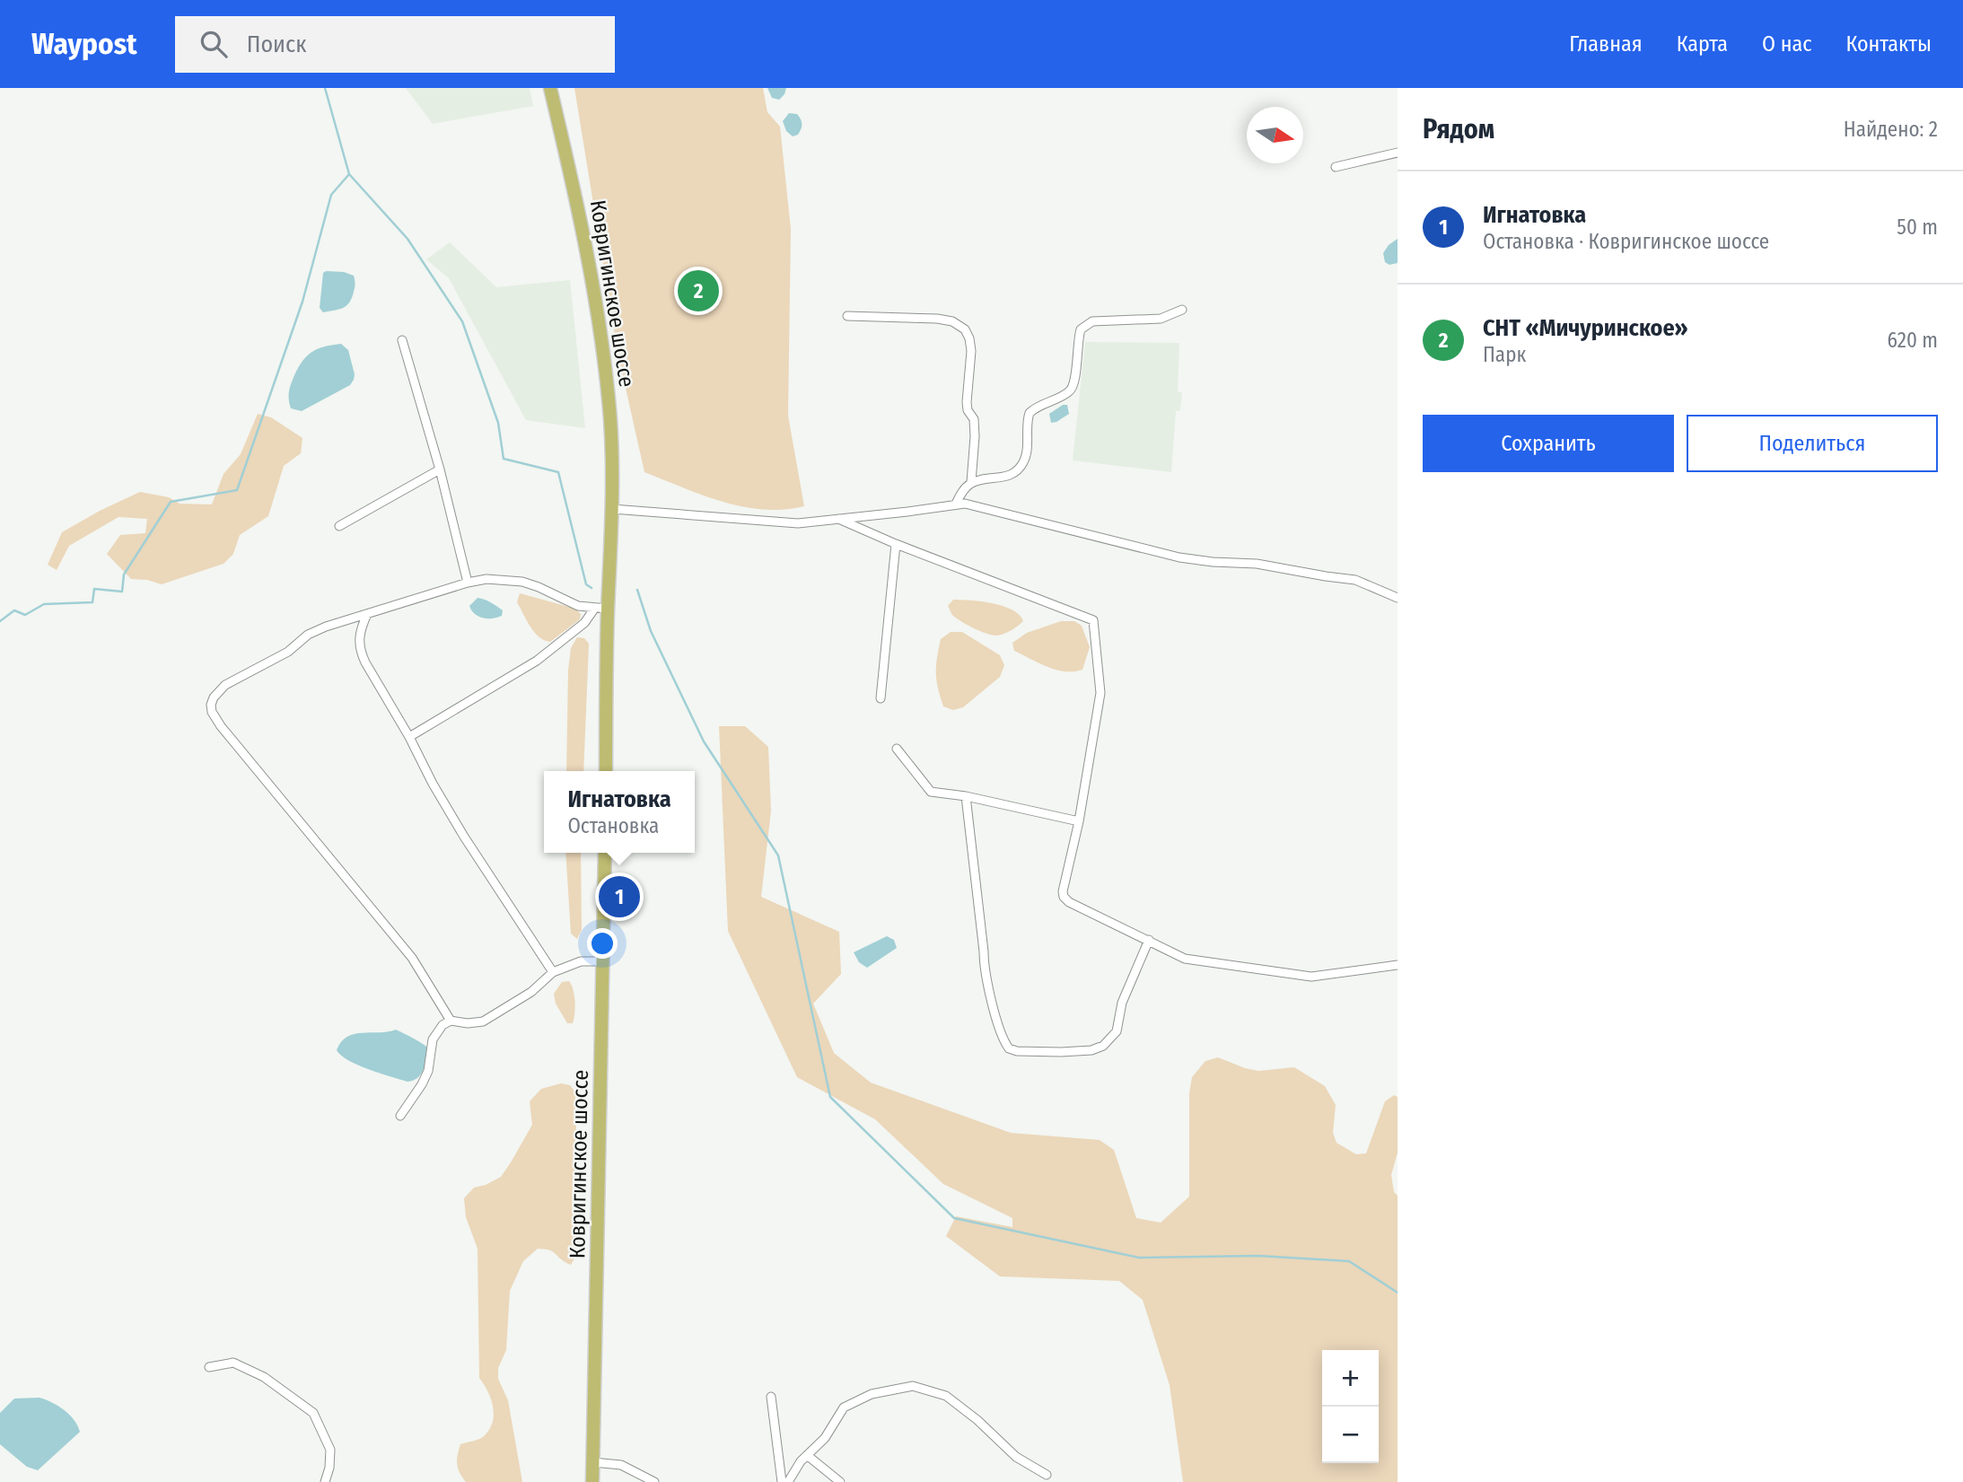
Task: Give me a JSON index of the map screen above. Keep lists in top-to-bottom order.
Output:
{
  "streets": {
    "main road": ["Ковригинское шоссе"]
  },
  "north": "right",
  "page": {
    "header": "Waypost",
    "search": "Поиск",
    "nav": [
      "Главная",
      "Карта",
      "О нас",
      "Контакты"
    ],
    "heading": ["Рядом", "Найдено: 2"],
    "list": [
      {
        "mark": "1",
        "name": "Игнатовка",
        "note": "Остановка · Ковригинское шоссе",
        "value": "50 m"
      },
      {
        "mark": "2",
        "name": "СНТ «Мичуринское»",
        "note": "Парк",
        "value": "620 m"
      }
    ],
    "pins": ["2", "1"],
    "buttons": ["Сохранить", "Поделиться"],
    "popup": ["Игнатовка", "Остановка"],
    "map_buttons": ["+", "−"]
  }
}
